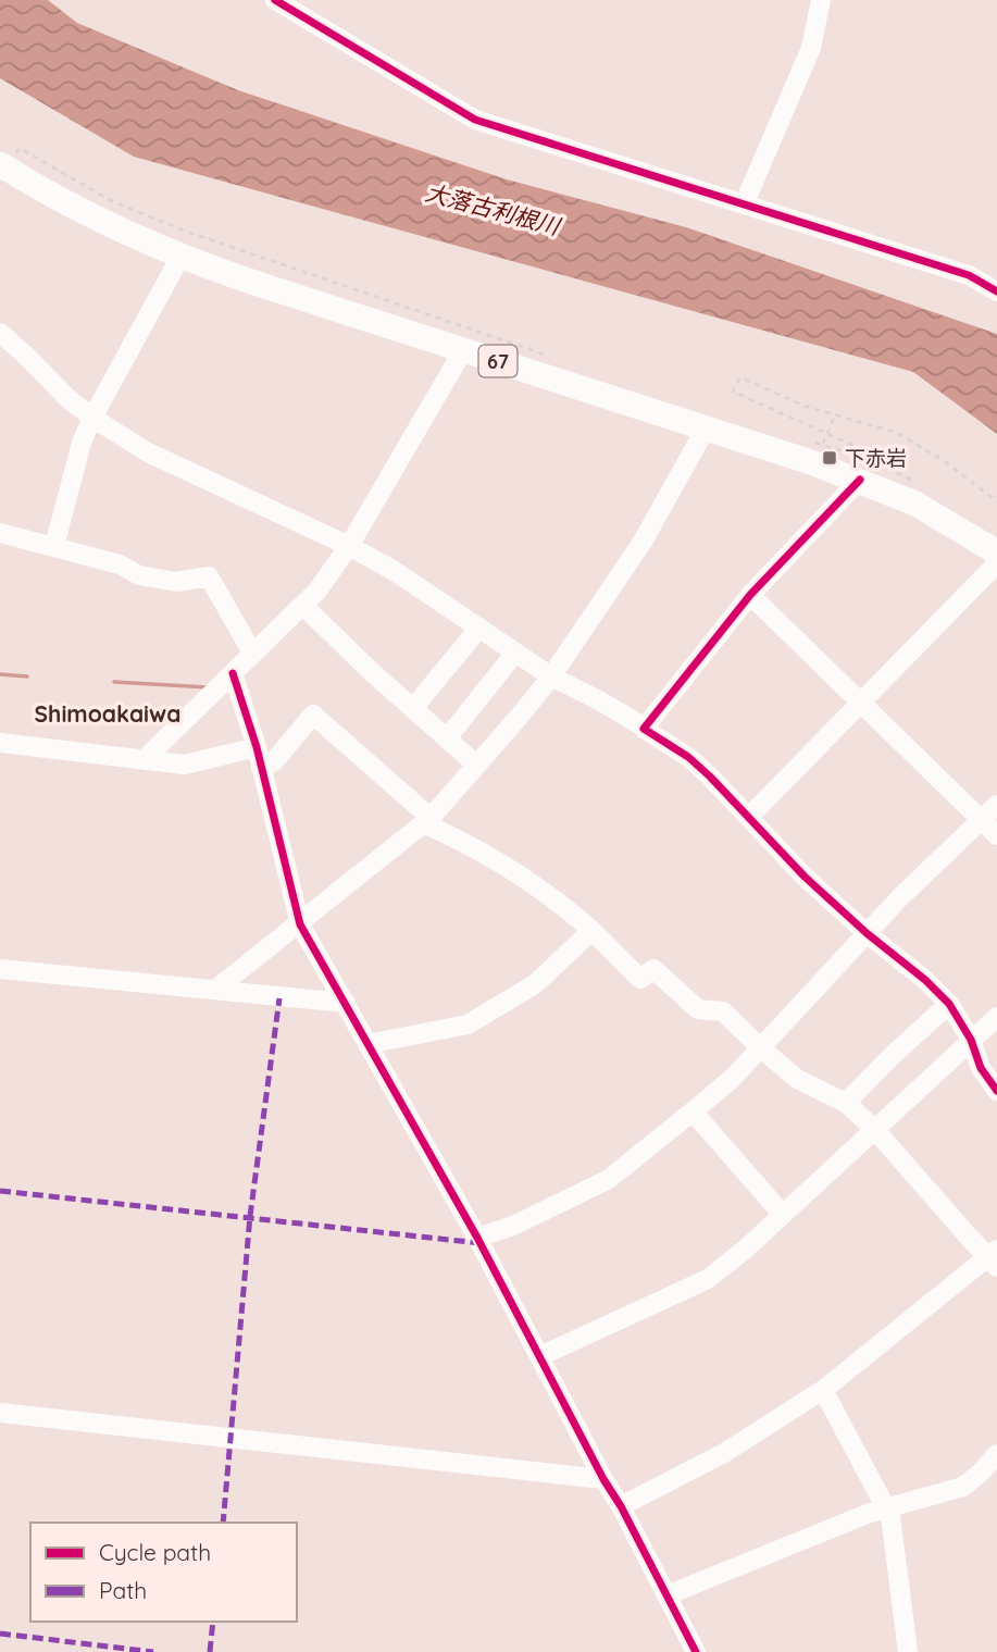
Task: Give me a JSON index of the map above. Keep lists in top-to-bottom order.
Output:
{
  "streets": {
    "main road": ["67"]
  },
  "districts": ["Shimoakaiwa"],
  "water": ["大落古利根川"],
  "places": {
    "transit": ["下赤岩"]
  },
  "legend": ["Cycle path", "Path"]
}
